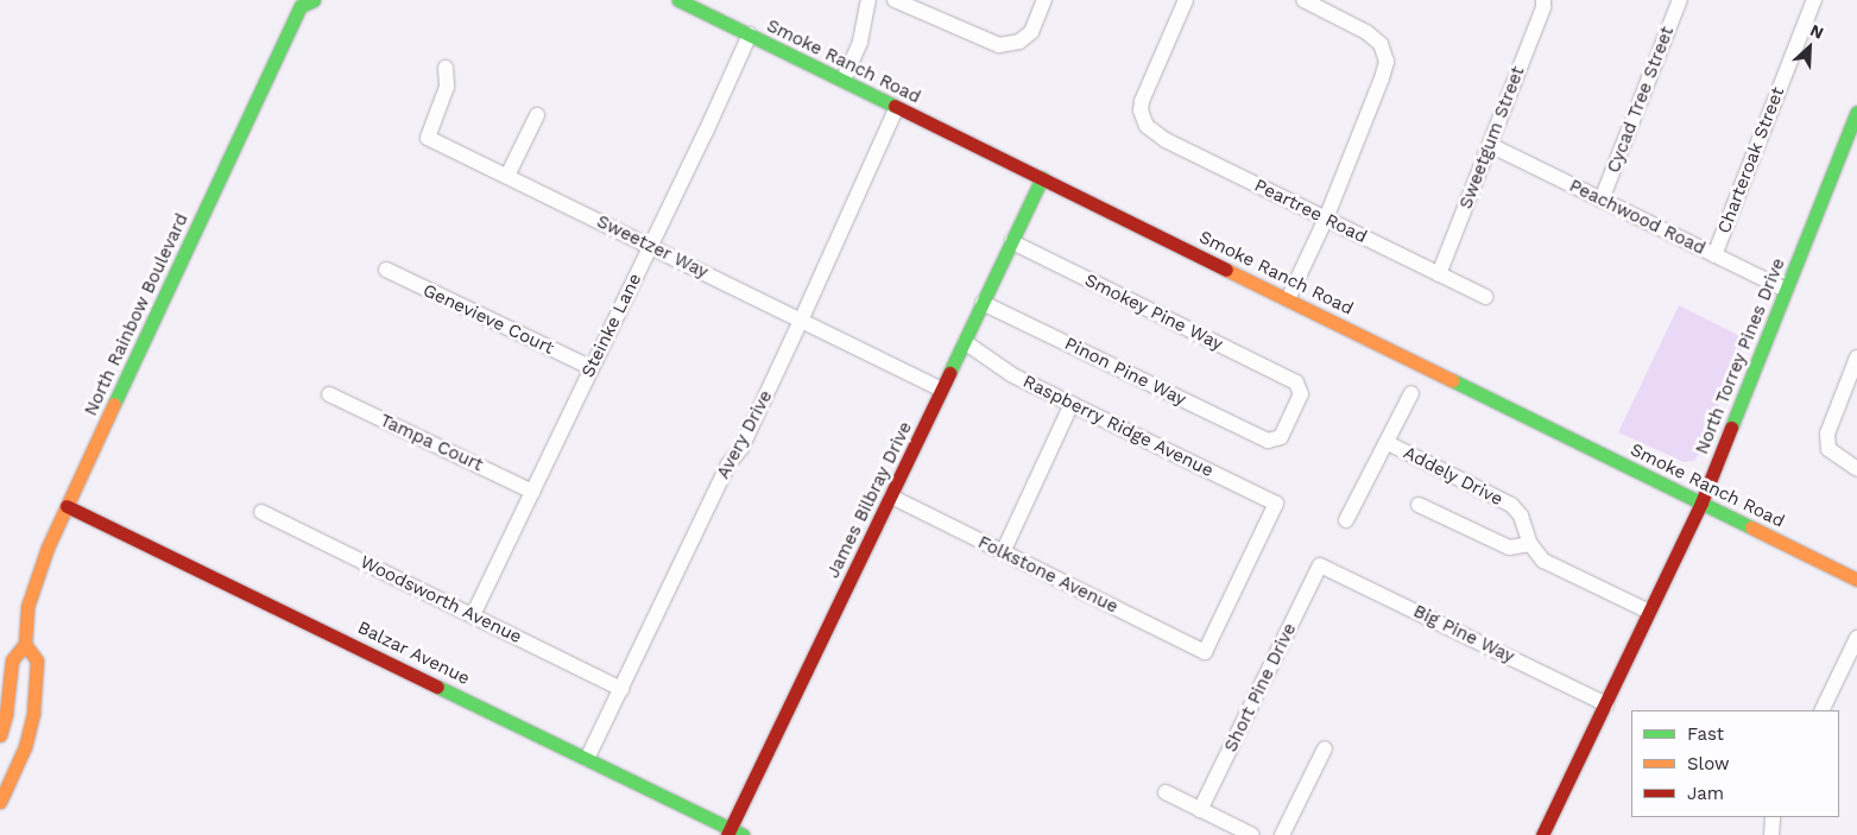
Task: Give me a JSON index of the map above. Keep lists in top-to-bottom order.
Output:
{
  "streets": {
    "main road": [
      "Smoke Ranch Road",
      "North Rainbow Boulevard",
      "North Torrey Pines Drive",
      "James Bilbray Drive",
      "Balzar Avenue"
    ],
    "street": [
      "Cycad Tree Street",
      "Sweetgum Street",
      "Charteroak Street",
      "Peartree Road",
      "Peachwood Road",
      "Sweetzer Way",
      "Smokey Pine Way",
      "Genevieve Court",
      "Steinke Lane",
      "Pinon Pine Way",
      "Raspberry Ridge Avenue",
      "Avery Drive",
      "Tampa Court",
      "Addely Drive",
      "Folkstone Avenue",
      "Woodsworth Avenue",
      "Big Pine Way",
      "Short Pine Drive"
    ]
  },
  "crossings": [
    ["Smoke Ranch Road", "Steinke Lane"],
    ["Smoke Ranch Road", "North Torrey Pines Drive"],
    ["Smoke Ranch Road", "Avery Drive"],
    ["Smoke Ranch Road", "James Bilbray Drive"],
    ["Cycad Tree Street", "Peachwood Road"],
    ["Sweetgum Street", "Peartree Road"],
    ["Sweetgum Street", "Peachwood Road"],
    ["Charteroak Street", "Peachwood Road"],
    ["Peachwood Road", "North Torrey Pines Drive"],
    ["Sweetzer Way", "Steinke Lane"],
    ["Sweetzer Way", "Avery Drive"],
    ["Sweetzer Way", "James Bilbray Drive"],
    ["Smokey Pine Way", "Pinon Pine Way"],
    ["Smokey Pine Way", "James Bilbray Drive"],
    ["North Rainbow Boulevard", "Balzar Avenue"],
    ["Genevieve Court", "Steinke Lane"],
    ["Steinke Lane", "Tampa Court"],
    ["Steinke Lane", "Woodsworth Avenue"],
    ["North Torrey Pines Drive", "Addely Drive"],
    ["North Torrey Pines Drive", "Big Pine Way"],
    ["Pinon Pine Way", "James Bilbray Drive"],
    ["Raspberry Ridge Avenue", "James Bilbray Drive"],
    ["Raspberry Ridge Avenue", "Folkstone Avenue"],
    ["Avery Drive", "Woodsworth Avenue"],
    ["Avery Drive", "Balzar Avenue"],
    ["James Bilbray Drive", "Folkstone Avenue"],
    ["James Bilbray Drive", "Balzar Avenue"],
    ["Big Pine Way", "Short Pine Drive"]
  ],
  "legend": ["Fast", "Slow", "Jam"],
  "north": "top right"
}
